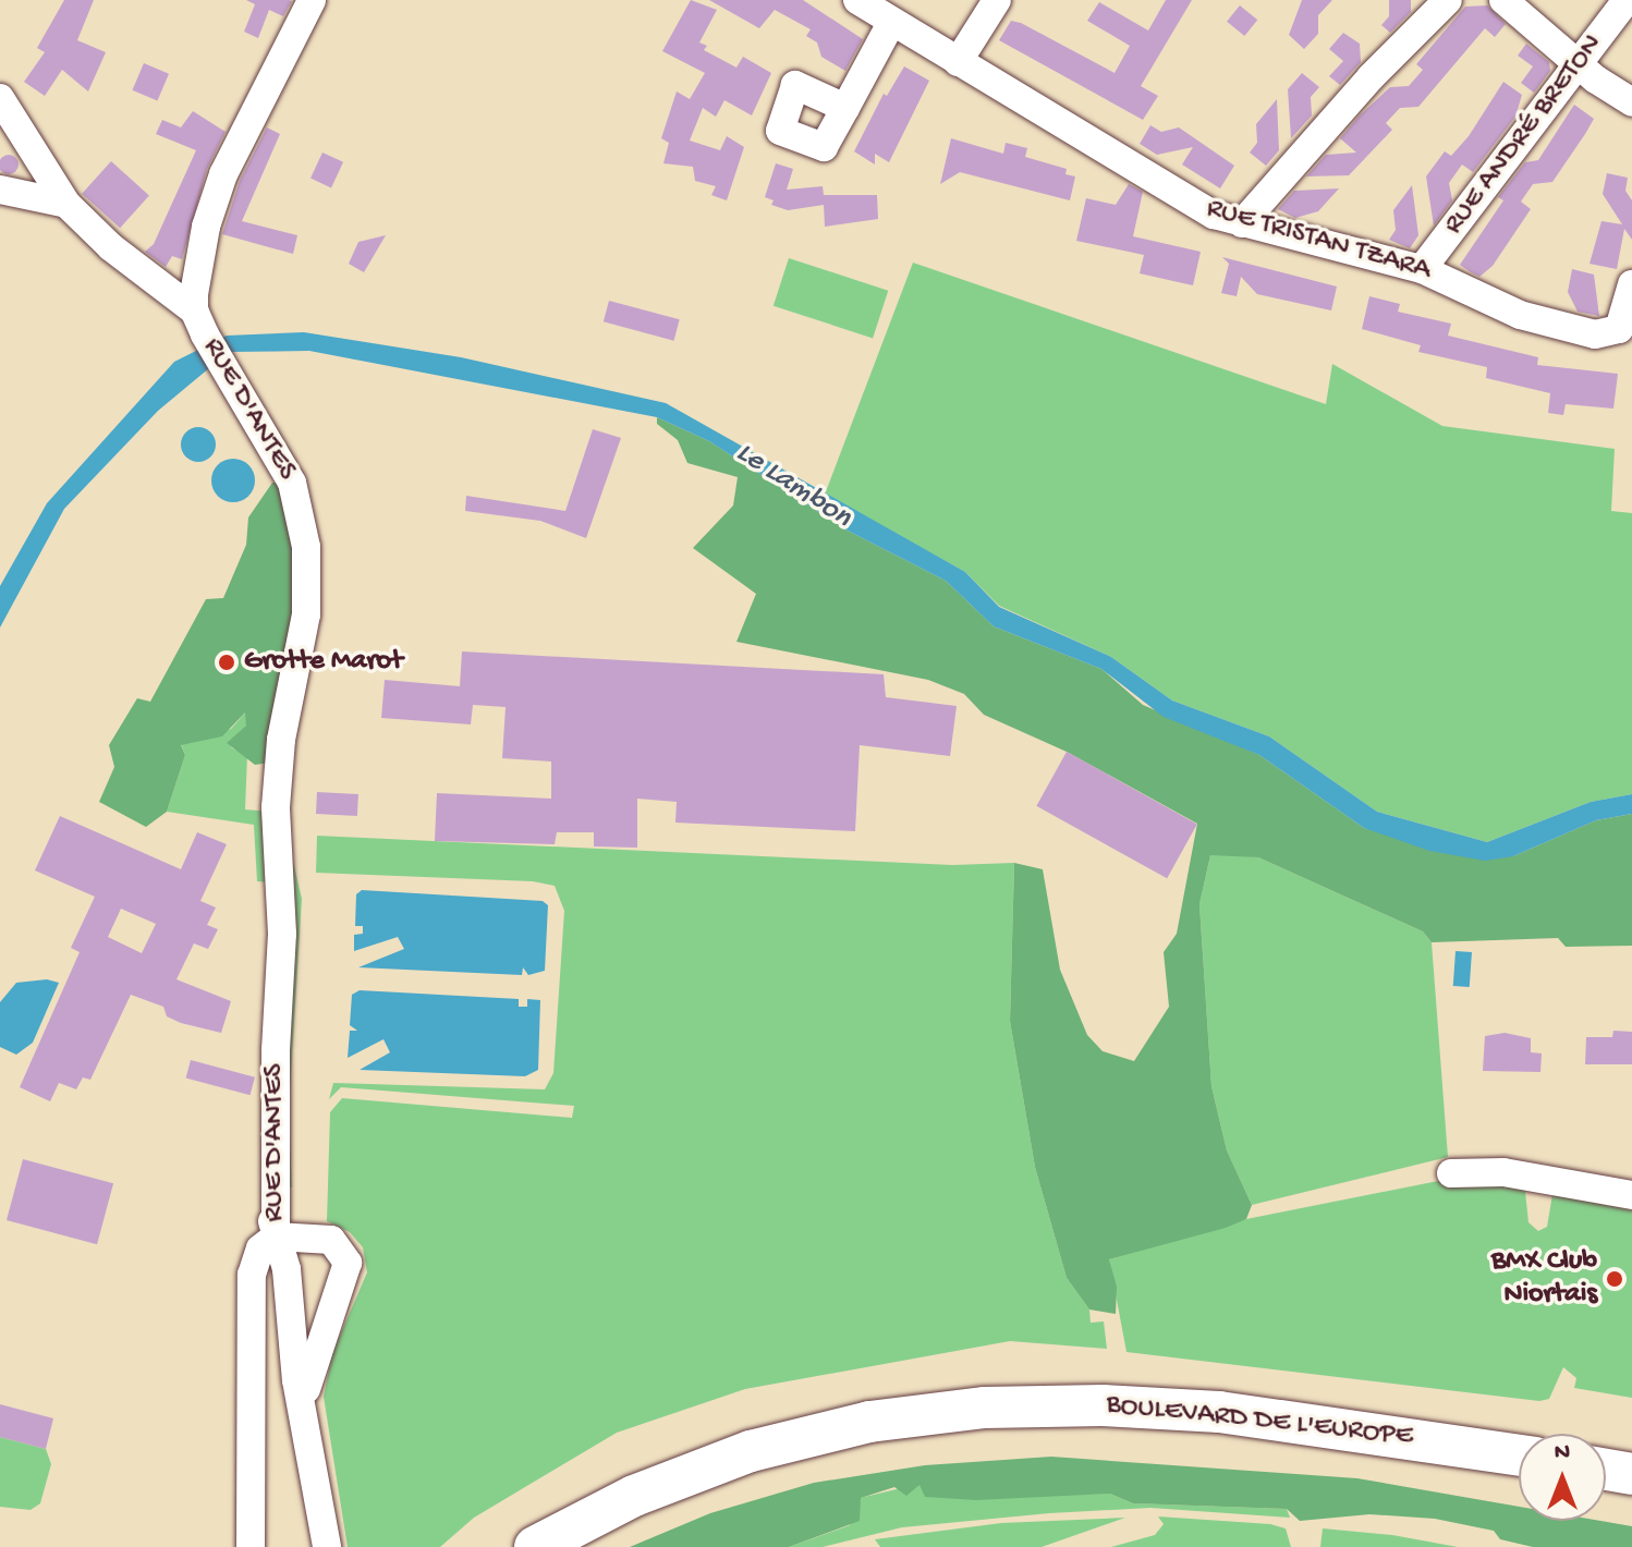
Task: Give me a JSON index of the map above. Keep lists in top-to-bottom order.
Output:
{
  "streets": {
    "highway": ["BOULEVARD DE L'EUROPE"],
    "street": ["RUE ANDRÉ BRETON", "RUE TRISTAN TZARA", "RUE D'ANTES"]
  },
  "crossings": [
    ["RUE ANDRÉ BRETON", "RUE TRISTAN TZARA"]
  ],
  "water": ["Le Lambon"],
  "places": ["Grotte Marot", "BMX Club Niortais"],
  "north": "top"
}
